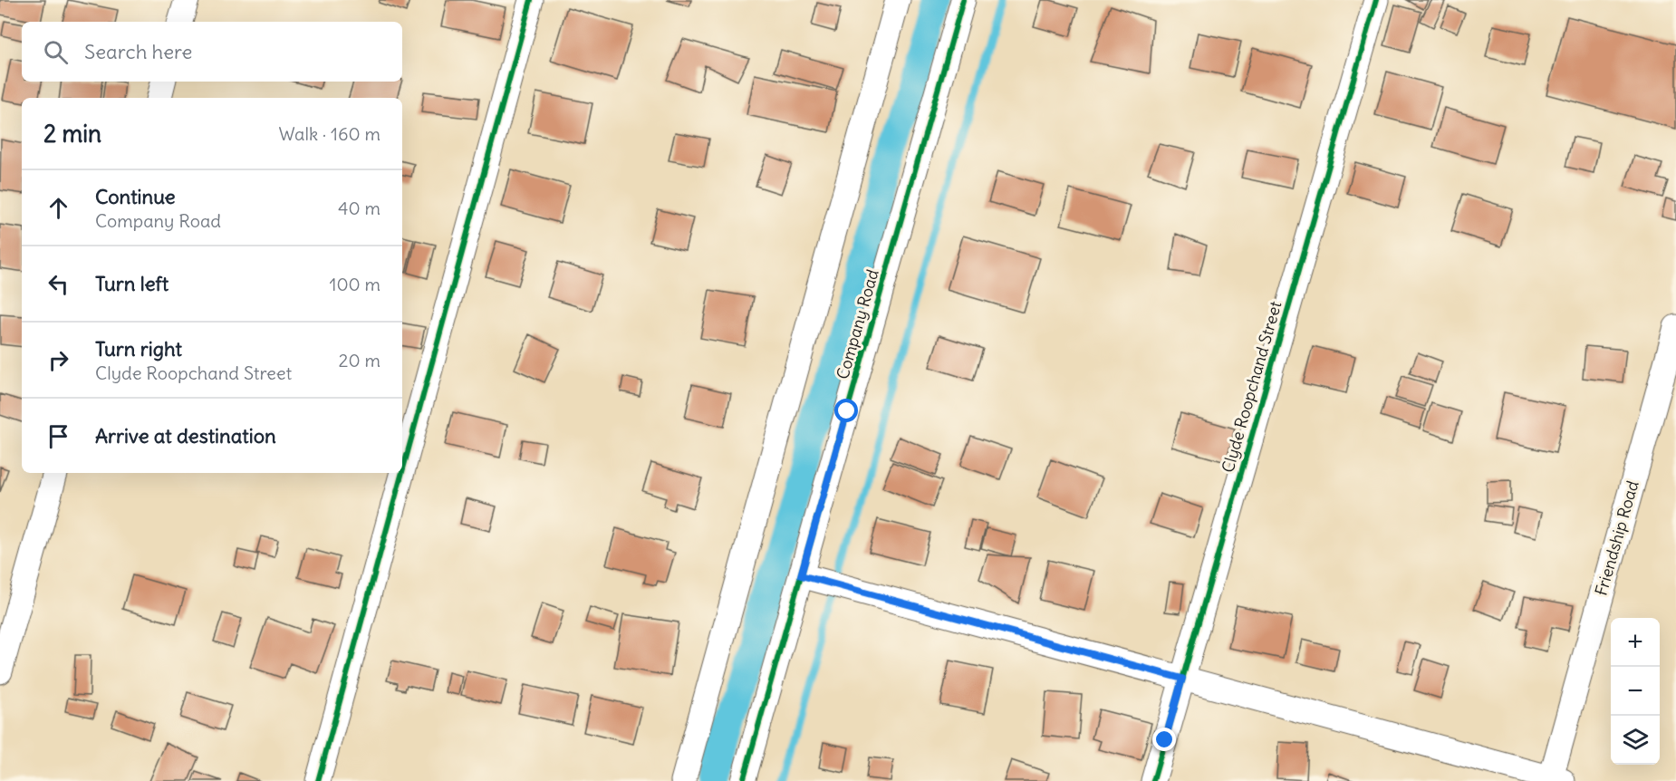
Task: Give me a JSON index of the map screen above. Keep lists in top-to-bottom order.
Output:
{
  "streets": {
    "street": ["Company Road", "Clyde Roopchand Street", "Friendship Road"]
  },
  "page": {
    "search": "Search here",
    "heading": ["2 min", "Walk · 160 m"],
    "list": [
      ["Continue", "Company Road", "40 m"],
      ["Turn left", "100 m"],
      ["Turn right", "Clyde Roopchand Street", "20 m"],
      "Arrive at destination"
    ],
    "map_buttons": ["+", "−"]
  }
}
